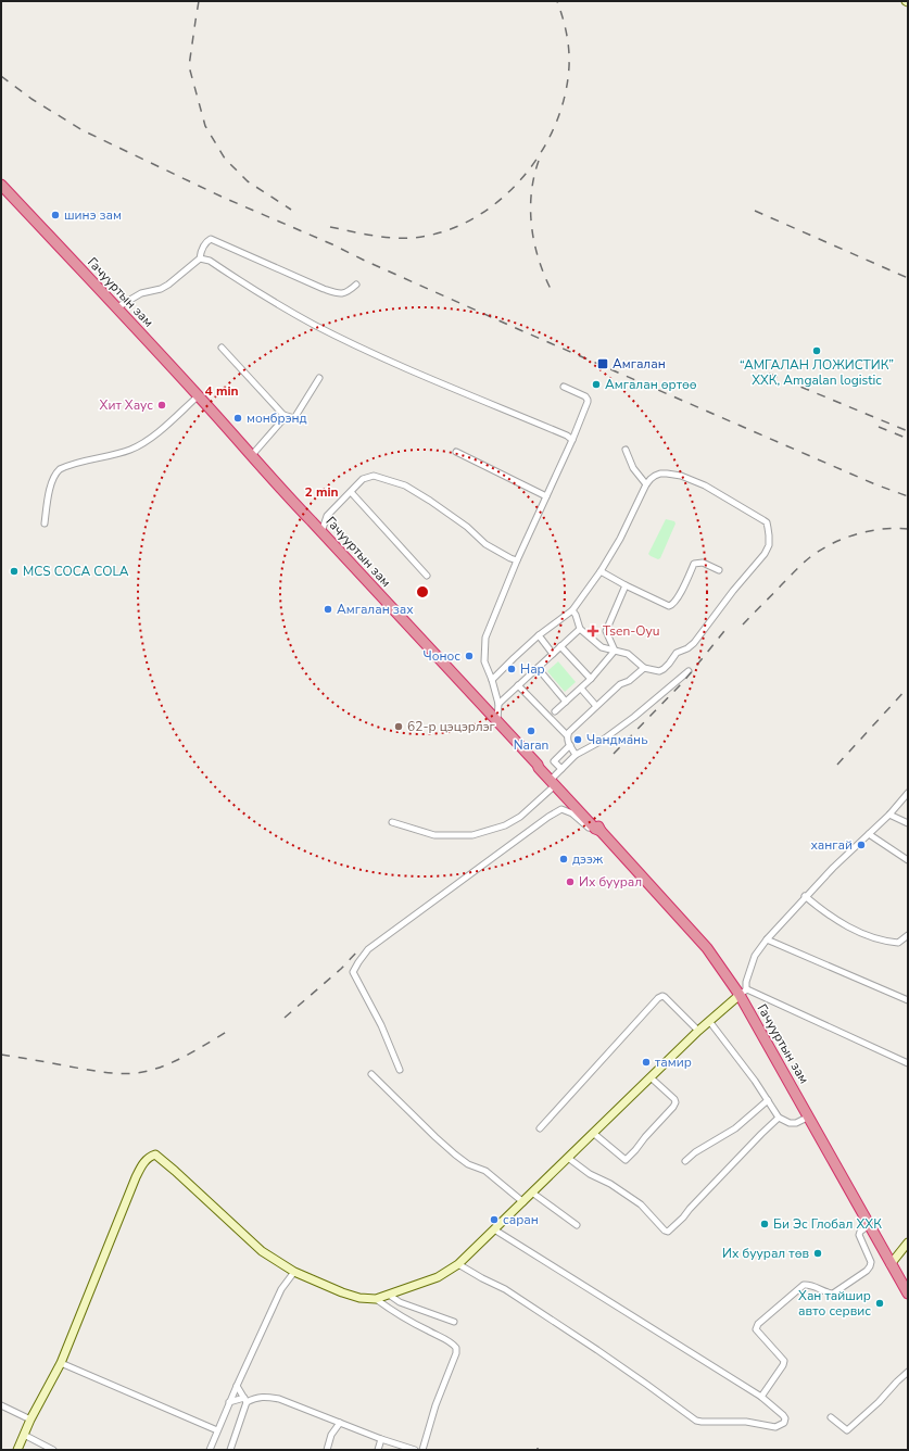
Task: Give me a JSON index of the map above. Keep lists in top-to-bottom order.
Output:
{
  "streets": {
    "highway": ["Гачууртын зам"]
  },
  "places": {
    "other": [
      "шинэ зам",
      "“АМГАЛАН ЛОЖИСТИК” ХХК, Amgalan logistic",
      "Амгалан өртөө",
      "Хит Хаус",
      "монбрэнд",
      "MCS COCA COLA",
      "Амгалан зах",
      "Чонос",
      "Нар",
      "62-р цэцэрлэг",
      "Naran",
      "Чандмань",
      "хангай",
      "дээж",
      "Их буурал",
      "тамир",
      "саран",
      "Би Эс Глобал ХХК",
      "Их буурал төв",
      "Хан тайшир авто сервис"
    ],
    "transit": ["Амгалан"],
    "health": ["Tsen-Oyu"]
  },
  "rings": ["4 min", "2 min"]
}
